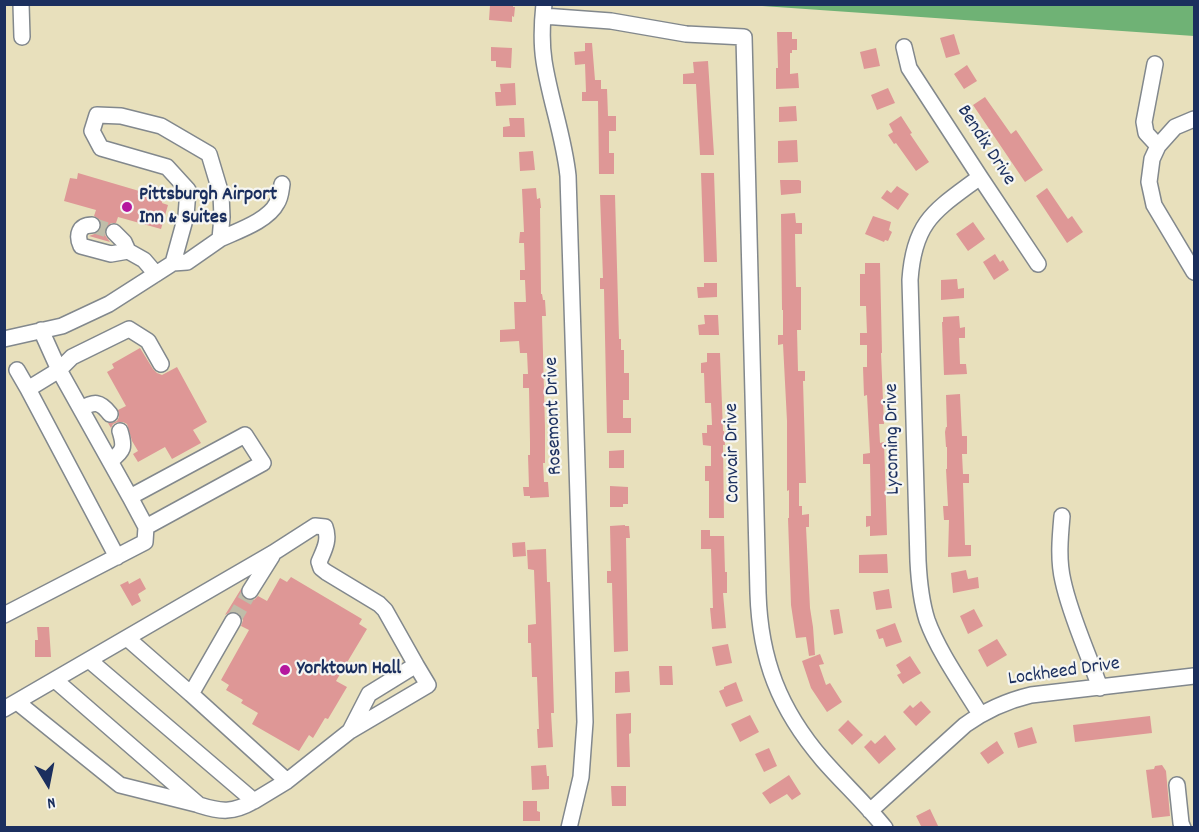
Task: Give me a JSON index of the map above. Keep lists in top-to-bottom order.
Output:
{
  "streets": {
    "street": [
      "Bendix Drive",
      "Rosemont Drive",
      "Lycoming Drive",
      "Convair Drive",
      "Lockheed Drive"
    ]
  },
  "crossings": [
    ["Bendix Drive", "Lycoming Drive"],
    ["Rosemont Drive", "Convair Drive"],
    ["Lycoming Drive", "Lockheed Drive"],
    ["Convair Drive", "Lockheed Drive"]
  ],
  "places": ["Pittsburgh Airport Inn & Suites", "Yorktown Hall"],
  "north": "bottom"
}
